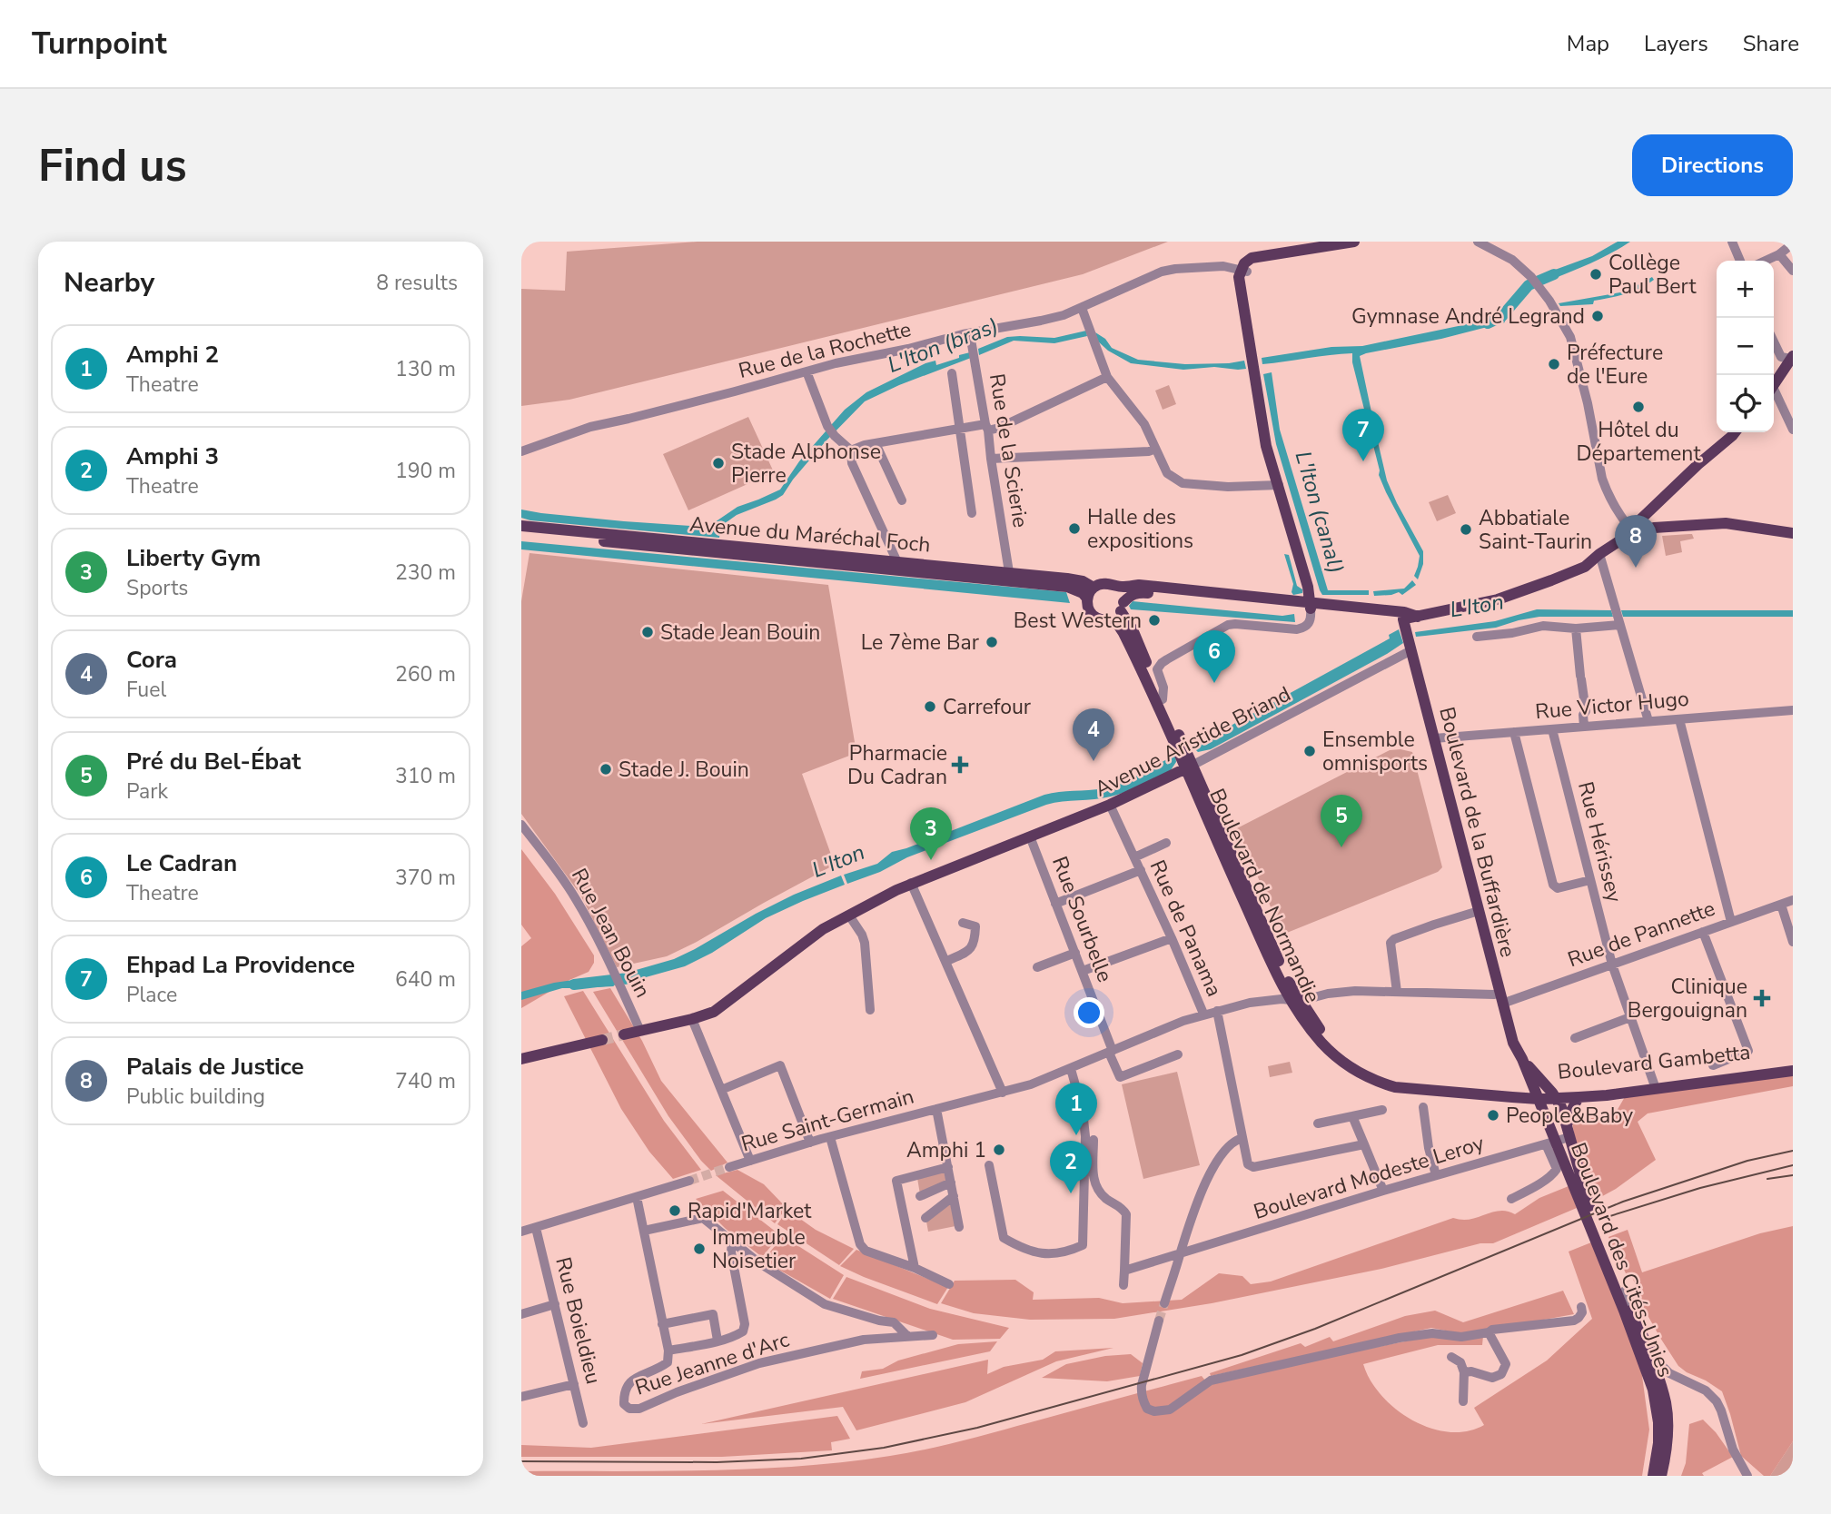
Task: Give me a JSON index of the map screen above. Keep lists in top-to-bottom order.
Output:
{
  "streets": {
    "main road": [
      "Avenue du Maréchal Foch",
      "Avenue Aristide Briand",
      "Boulevard de la Buffardière",
      "Boulevard de Normandie",
      "Boulevard Gambetta",
      "Boulevard des Cités-Unies"
    ],
    "street": [
      "Rue de la Rochette",
      "Rue de la Scierie",
      "Rue Victor Hugo",
      "Rue Hérissey",
      "Rue Sourbelle",
      "Rue de Panama",
      "Rue Jean Bouin",
      "Rue de Pannette",
      "Rue Saint-Germain",
      "Boulevard Modeste Leroy",
      "Rue Boieldieu",
      "Rue Jeanne d'Arc"
    ]
  },
  "crossings": [
    ["Rue de la Rochette", "Rue de la Scierie"],
    ["Rue de la Scierie", "Avenue du Maréchal Foch"],
    ["Avenue du Maréchal Foch", "Boulevard de Normandie"],
    ["Rue Victor Hugo", "Boulevard de la Buffardière"],
    ["Rue Victor Hugo", "Rue Hérissey"],
    ["Avenue Aristide Briand", "Boulevard de la Buffardière"],
    ["Avenue Aristide Briand", "Boulevard de Normandie"],
    ["Avenue Aristide Briand", "Rue Sourbelle"],
    ["Avenue Aristide Briand", "Rue de Panama"],
    ["Avenue Aristide Briand", "Rue Jean Bouin"],
    ["Boulevard de la Buffardière", "Rue de Pannette"],
    ["Boulevard de la Buffardière", "Boulevard Gambetta"],
    ["Boulevard de la Buffardière", "Rue Saint-Germain"],
    ["Boulevard de la Buffardière", "Boulevard des Cités-Unies"],
    ["Rue Hérissey", "Rue de Pannette"],
    ["Rue Hérissey", "Boulevard Gambetta"],
    ["Boulevard de Normandie", "Boulevard Gambetta"],
    ["Boulevard de Normandie", "Rue Saint-Germain"],
    ["Rue Sourbelle", "Rue Saint-Germain"],
    ["Rue de Panama", "Rue Saint-Germain"],
    ["Rue de Pannette", "Rue Saint-Germain"],
    ["Boulevard Gambetta", "Boulevard des Cités-Unies"],
    ["Boulevard Modeste Leroy", "Boulevard des Cités-Unies"]
  ],
  "water": ["L'Iton (bras)", "L'Iton (canal)", "L'Iton"],
  "places": {
    "other": [
      "Collège Paul Bert",
      "Gymnase André Legrand",
      "Préfecture de l'Eure",
      "Hôtel du Département",
      "Stade Alphonse Pierre",
      "Halle des expositions",
      "Abbatiale Saint-Taurin",
      "Best Western",
      "Stade Jean Bouin",
      "Le 7ème Bar",
      "Carrefour",
      "Ensemble omnisports",
      "Stade J. Bouin",
      "People&Baby",
      "Amphi 1",
      "Rapid'Market",
      "Immeuble Noisetier"
    ],
    "health": ["Pharmacie Du Cadran", "Clinique Bergouignan"]
  },
  "page": {
    "header": "Turnpoint",
    "nav": ["Map", "Layers", "Share"],
    "buttons": "Directions",
    "title": "Find us",
    "heading": ["Nearby", "8 results"],
    "map_buttons": ["+", "−"],
    "list": [
      {
        "mark": "1",
        "name": "Amphi 2",
        "note": "Theatre",
        "value": "130 m"
      },
      {
        "mark": "2",
        "name": "Amphi 3",
        "note": "Theatre",
        "value": "190 m"
      },
      {
        "mark": "3",
        "name": "Liberty Gym",
        "note": "Sports",
        "value": "230 m"
      },
      {
        "mark": "4",
        "name": "Cora",
        "note": "Fuel",
        "value": "260 m"
      },
      {
        "mark": "5",
        "name": "Pré du Bel-Ébat",
        "note": "Park",
        "value": "310 m"
      },
      {
        "mark": "6",
        "name": "Le Cadran",
        "note": "Theatre",
        "value": "370 m"
      },
      {
        "mark": "7",
        "name": "Ehpad La Providence",
        "note": "Place",
        "value": "640 m"
      },
      {
        "mark": "8",
        "name": "Palais de Justice",
        "note": "Public building",
        "value": "740 m"
      }
    ],
    "pins": [
      "7",
      "8",
      "6",
      "4",
      "5",
      "3",
      "1",
      "2"
    ]
  }
}
